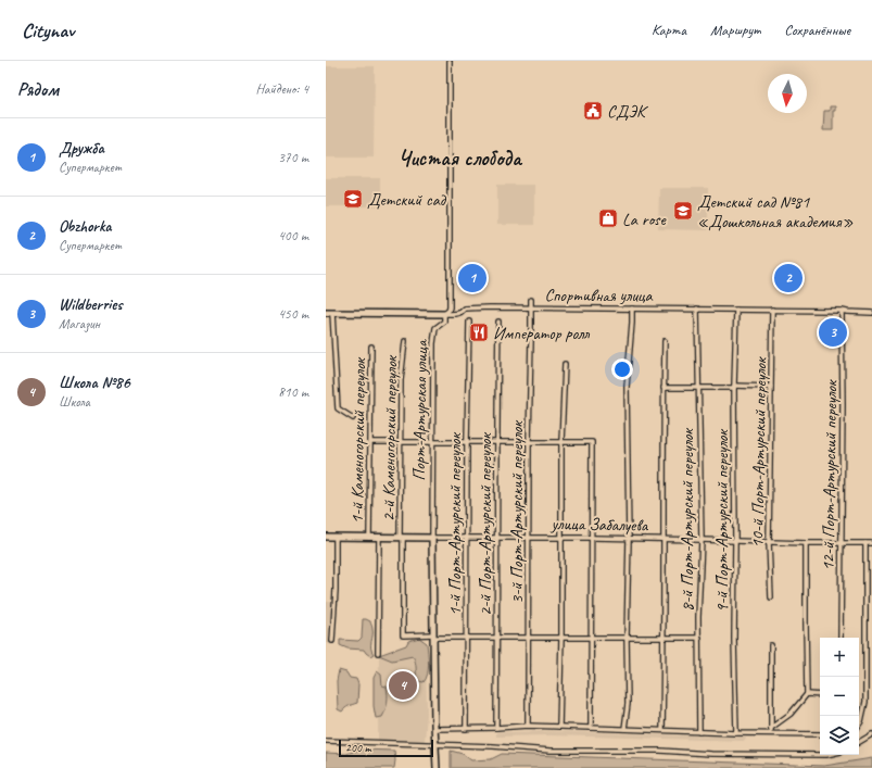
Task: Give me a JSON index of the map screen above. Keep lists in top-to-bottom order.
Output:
{
  "streets": {
    "street": [
      "Спортивная улица",
      "Порт-Артурская улица",
      "2-й Каменогорский переулок",
      "1-й Каменогорский переулок",
      "10-й Порт-Артурский переулок",
      "12-й Порт-Артурский переулок",
      "3-й Порт-Артурский переулок",
      "8-й Порт-Артурский переулок",
      "9-й Порт-Артурский переулок",
      "улица Забалуева",
      "1-й Порт-Артурский переулок",
      "2-й Порт-Артурский переулок"
    ]
  },
  "crossings": [
    ["Спортивная улица", "Порт-Артурская улица"],
    ["Спортивная улица", "10-й Порт-Артурский переулок"],
    ["Спортивная улица", "12-й Порт-Артурский переулок"],
    ["Спортивная улица", "3-й Порт-Артурский переулок"],
    ["Спортивная улица", "8-й Порт-Артурский переулок"],
    ["Спортивная улица", "9-й Порт-Артурский переулок"],
    ["Порт-Артурская улица", "2-й Каменогорский переулок"],
    ["Порт-Артурская улица", "улица Забалуева"],
    ["2-й Каменогорский переулок", "улица Забалуева"],
    ["1-й Каменогорский переулок", "улица Забалуева"],
    ["10-й Порт-Артурский переулок", "улица Забалуева"],
    ["12-й Порт-Артурский переулок", "улица Забалуева"],
    ["3-й Порт-Артурский переулок", "улица Забалуева"],
    ["8-й Порт-Артурский переулок", "улица Забалуева"],
    ["9-й Порт-Артурский переулок", "улица Забалуева"],
    ["улица Забалуева", "1-й Порт-Артурский переулок"],
    ["улица Забалуева", "2-й Порт-Артурский переулок"]
  ],
  "districts": ["Чистая слобода"],
  "places": {
    "public building": ["СДЭК"],
    "school or university": ["Детский сад", "Детский сад №81 «Дошкольная академия»"],
    "shop": ["La rose"],
    "restaurant": ["Император ролл"]
  },
  "scale_bar": "200 m",
  "north": "bottom",
  "page": {
    "header": "Citynav",
    "nav": ["Карта", "Маршрут", "Сохранённые"],
    "heading": ["Рядом", "Найдено: 4"],
    "list": [
      {
        "mark": "1",
        "name": "Дружба",
        "note": "Супермаркет",
        "value": "370 m"
      },
      {
        "mark": "2",
        "name": "Obzhorka",
        "note": "Супермаркет",
        "value": "400 m"
      },
      {
        "mark": "3",
        "name": "Wildberries",
        "note": "Магазин",
        "value": "450 m"
      },
      {
        "mark": "4",
        "name": "Школа №86",
        "note": "Школа",
        "value": "810 m"
      }
    ],
    "pins": [
      "1",
      "2",
      "3",
      "4"
    ],
    "map_buttons": ["+", "−"],
    "scale": "200 m"
  }
}
